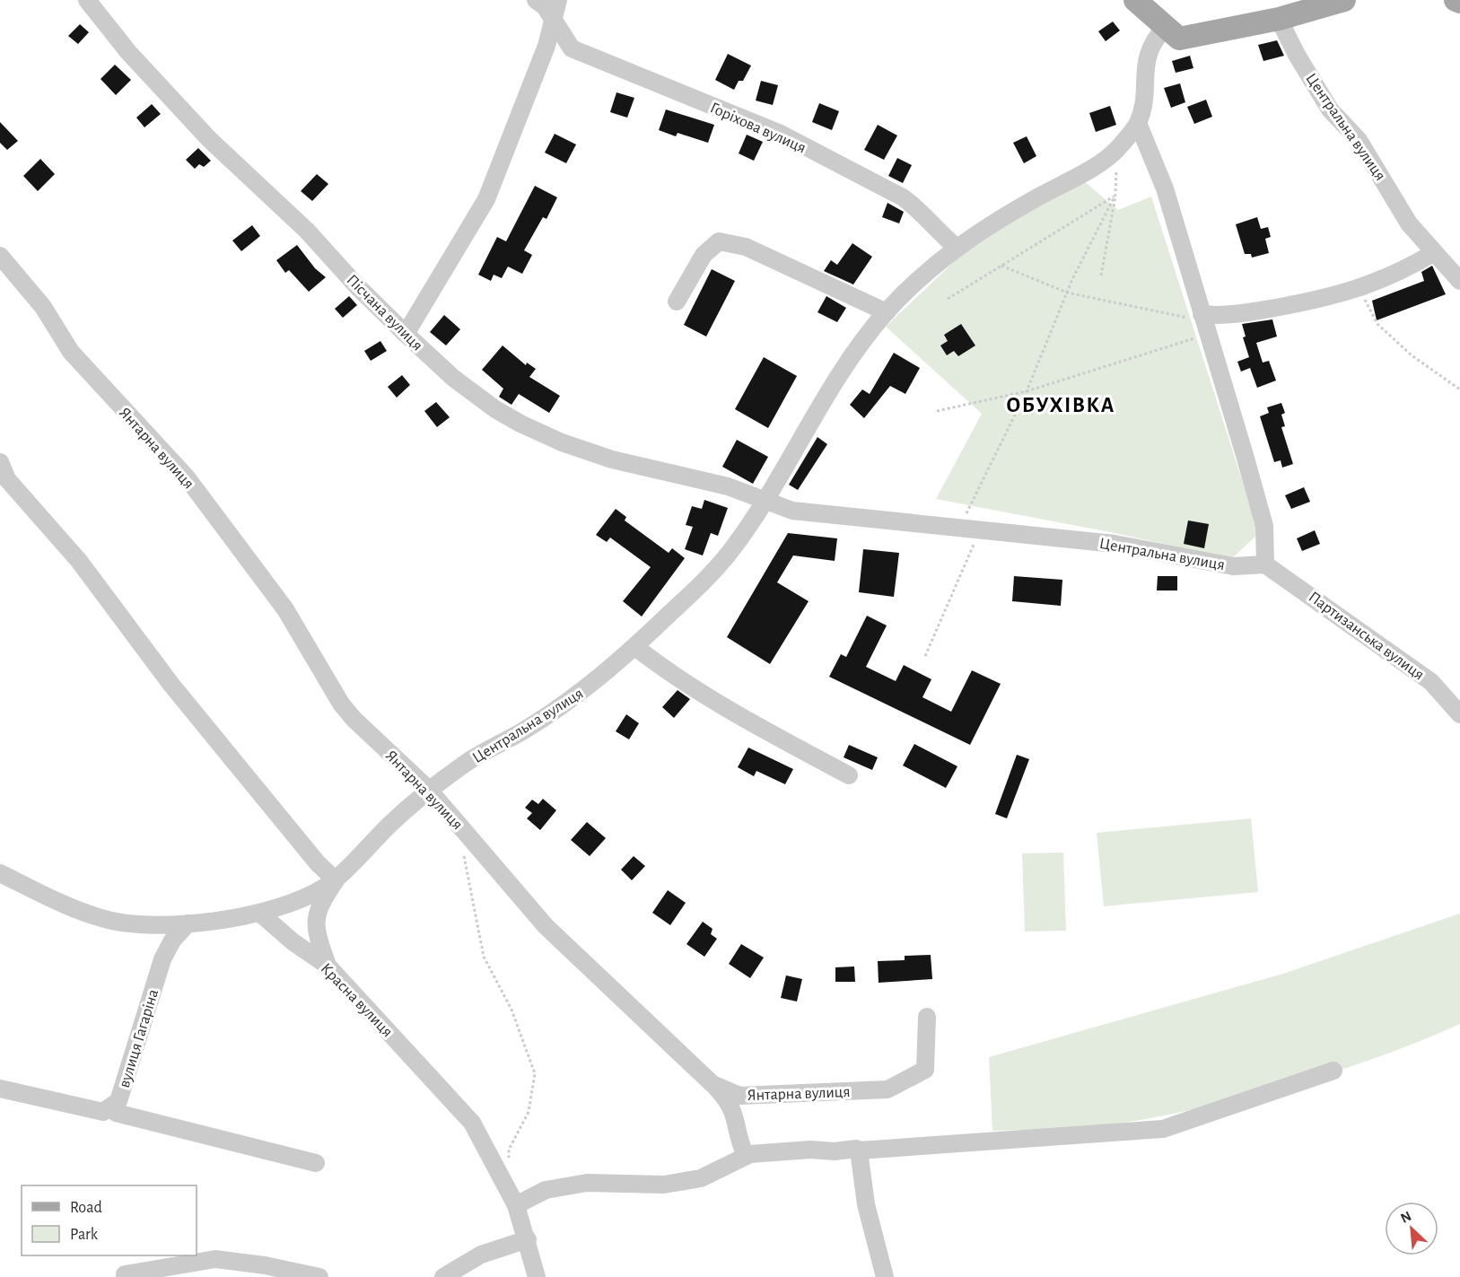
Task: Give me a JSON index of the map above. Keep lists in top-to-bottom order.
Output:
{
  "streets": {
    "street": [
      "Центральна вулиця",
      "Горіхова вулиця",
      "Пісчана вулиця",
      "Янтарна вулиця",
      "Партизанська вулиця",
      "Красна вулиця",
      "вулиця Гагаріна"
    ]
  },
  "crossings": [
    ["Центральна вулиця", "Горіхова вулиця"],
    ["Центральна вулиця", "Пісчана вулиця"],
    ["Центральна вулиця", "Янтарна вулиця"],
    ["Центральна вулиця", "Партизанська вулиця"],
    ["Центральна вулиця", "Красна вулиця"]
  ],
  "districts": ["ОБУХІВКА"],
  "legend": ["Road", "Park"],
  "north": "top left"
}
